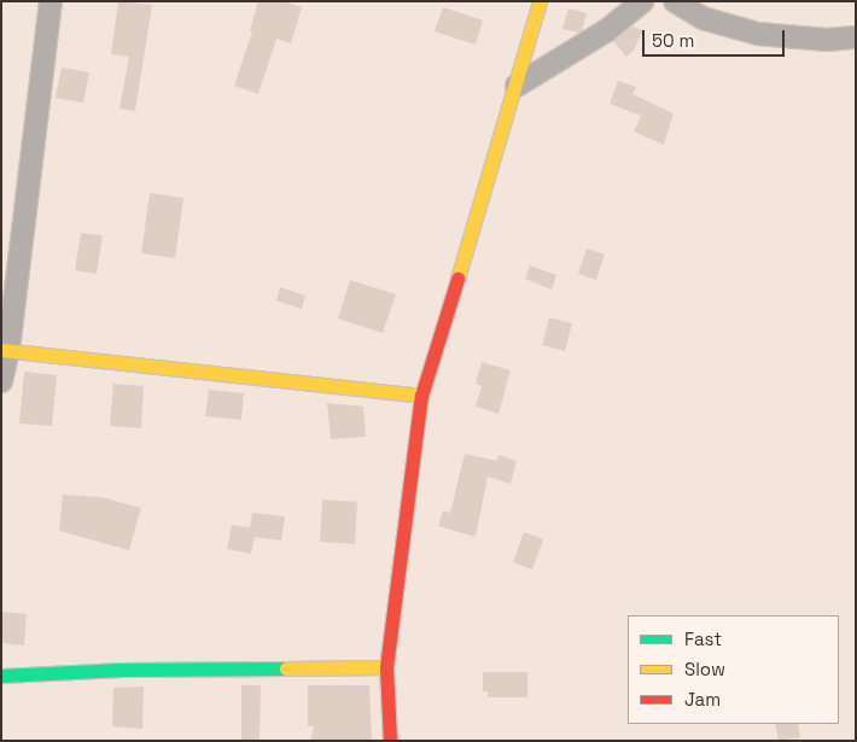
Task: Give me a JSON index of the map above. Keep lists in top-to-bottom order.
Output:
{
  "legend": ["Fast", "Slow", "Jam"],
  "scale_bar": "50 m"
}
